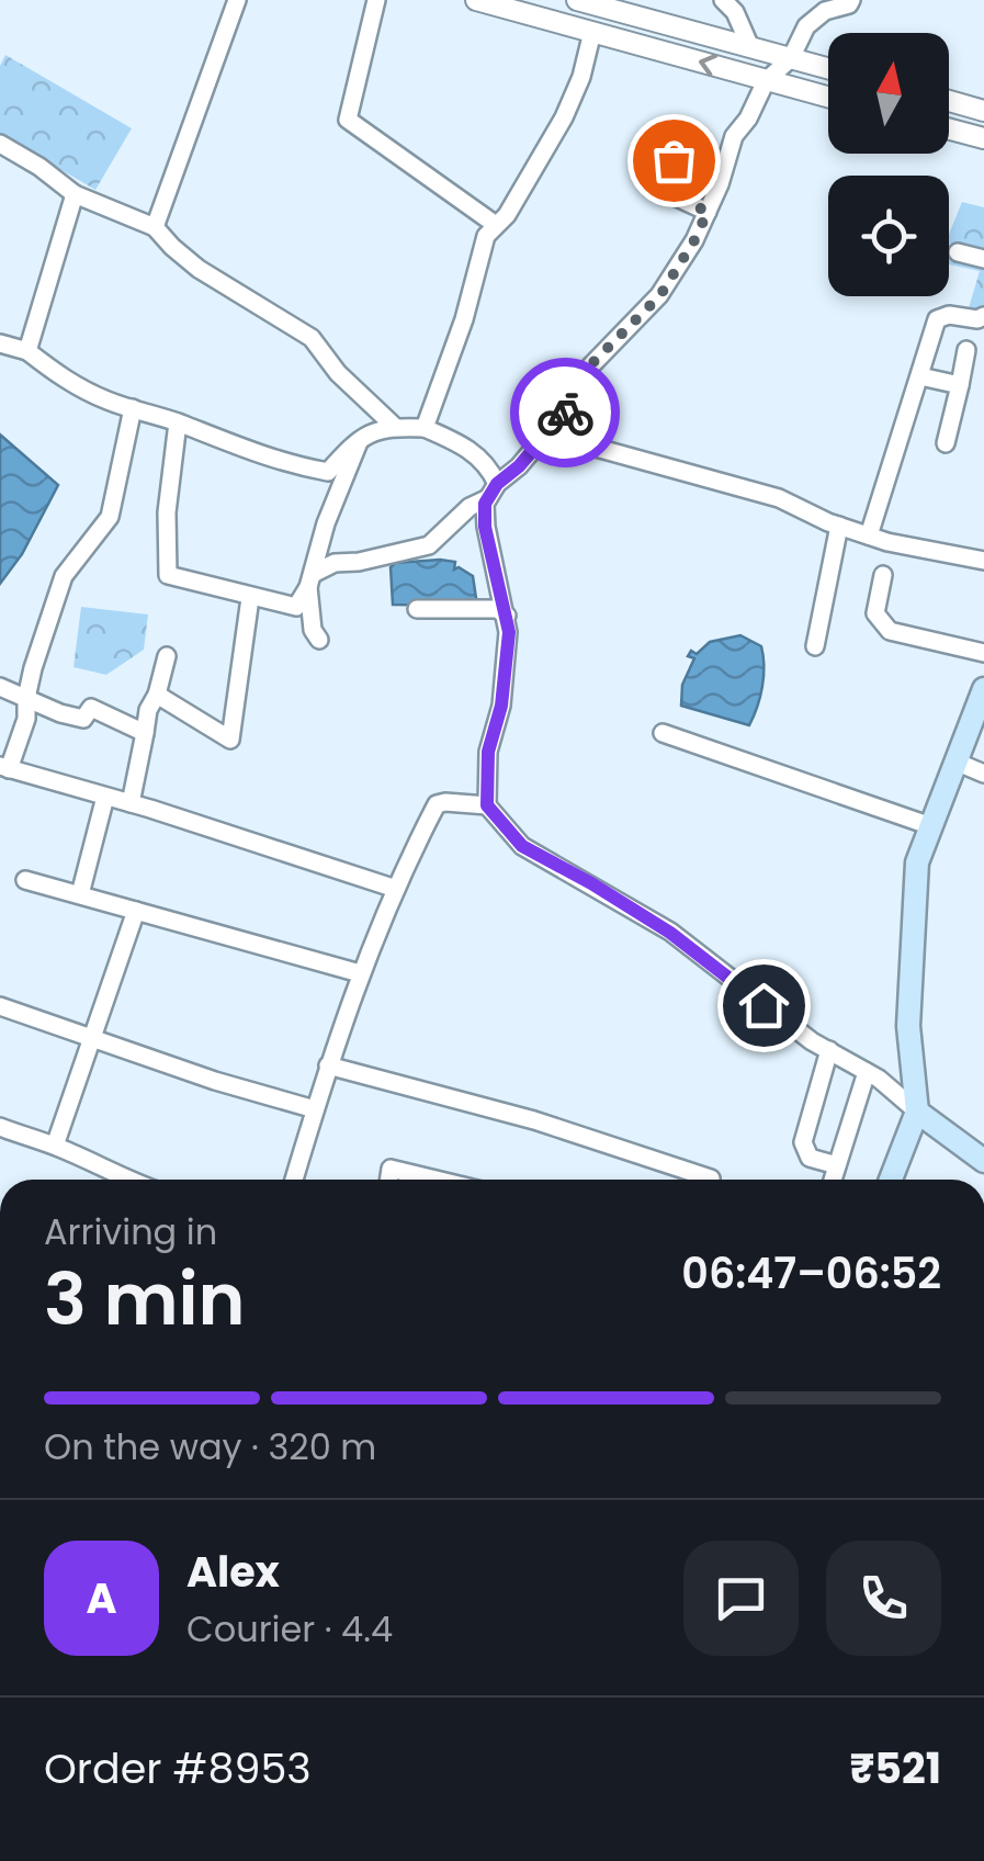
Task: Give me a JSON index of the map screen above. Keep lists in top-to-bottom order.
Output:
{
  "north": "top",
  "page": {
    "heading": ["3 min", "Arriving in", "06:47–06:52"],
    "panel": [
      "Alex",
      "Courier · 4.4",
      "Order #8953",
      "₹521"
    ],
    "bar": "On the way · 320 m",
    "round": "A"
  }
}
